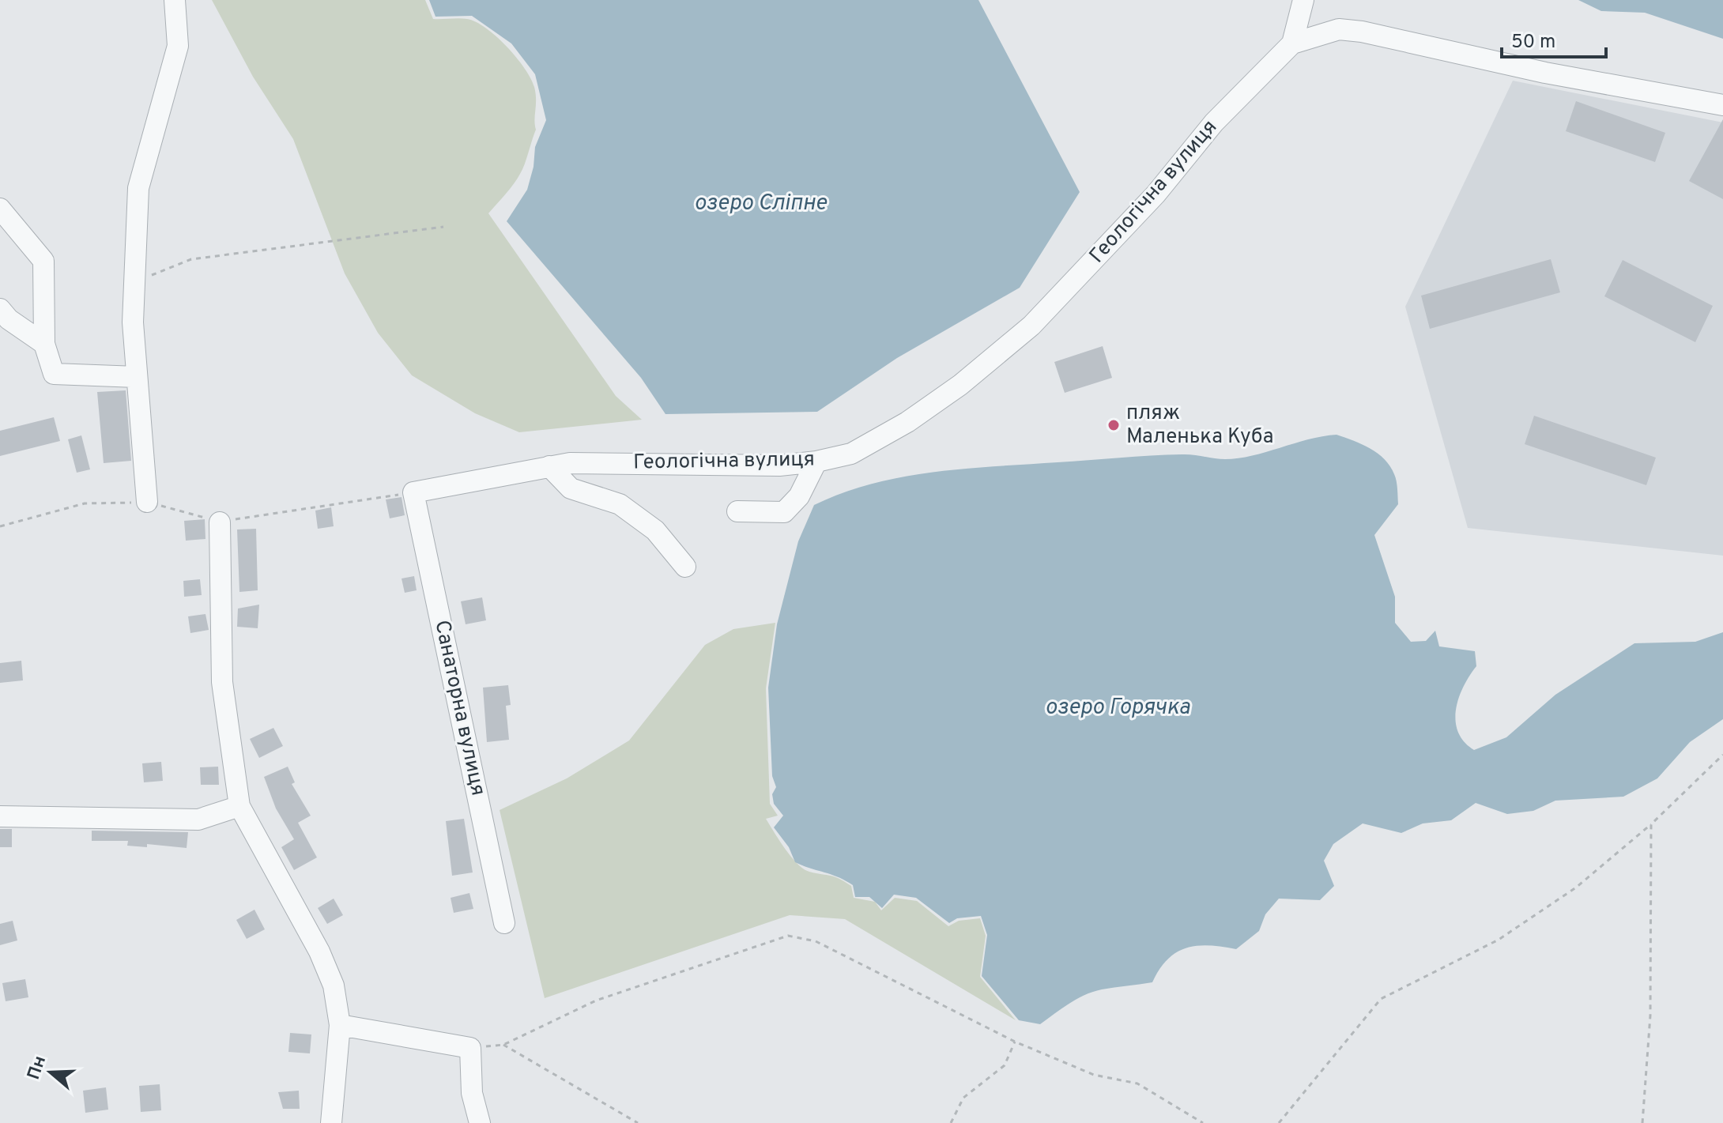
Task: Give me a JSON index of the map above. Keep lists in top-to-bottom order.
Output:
{
  "streets": {
    "street": ["Геологічна вулиця", "Санаторна вулиця"]
  },
  "crossings": [
    ["Геологічна вулиця", "Санаторна вулиця"]
  ],
  "water": ["озеро Сліпне", "озеро Горячка"],
  "places": ["пляж Маленька Куба"],
  "scale_bar": "50 m",
  "north": "left"
}
